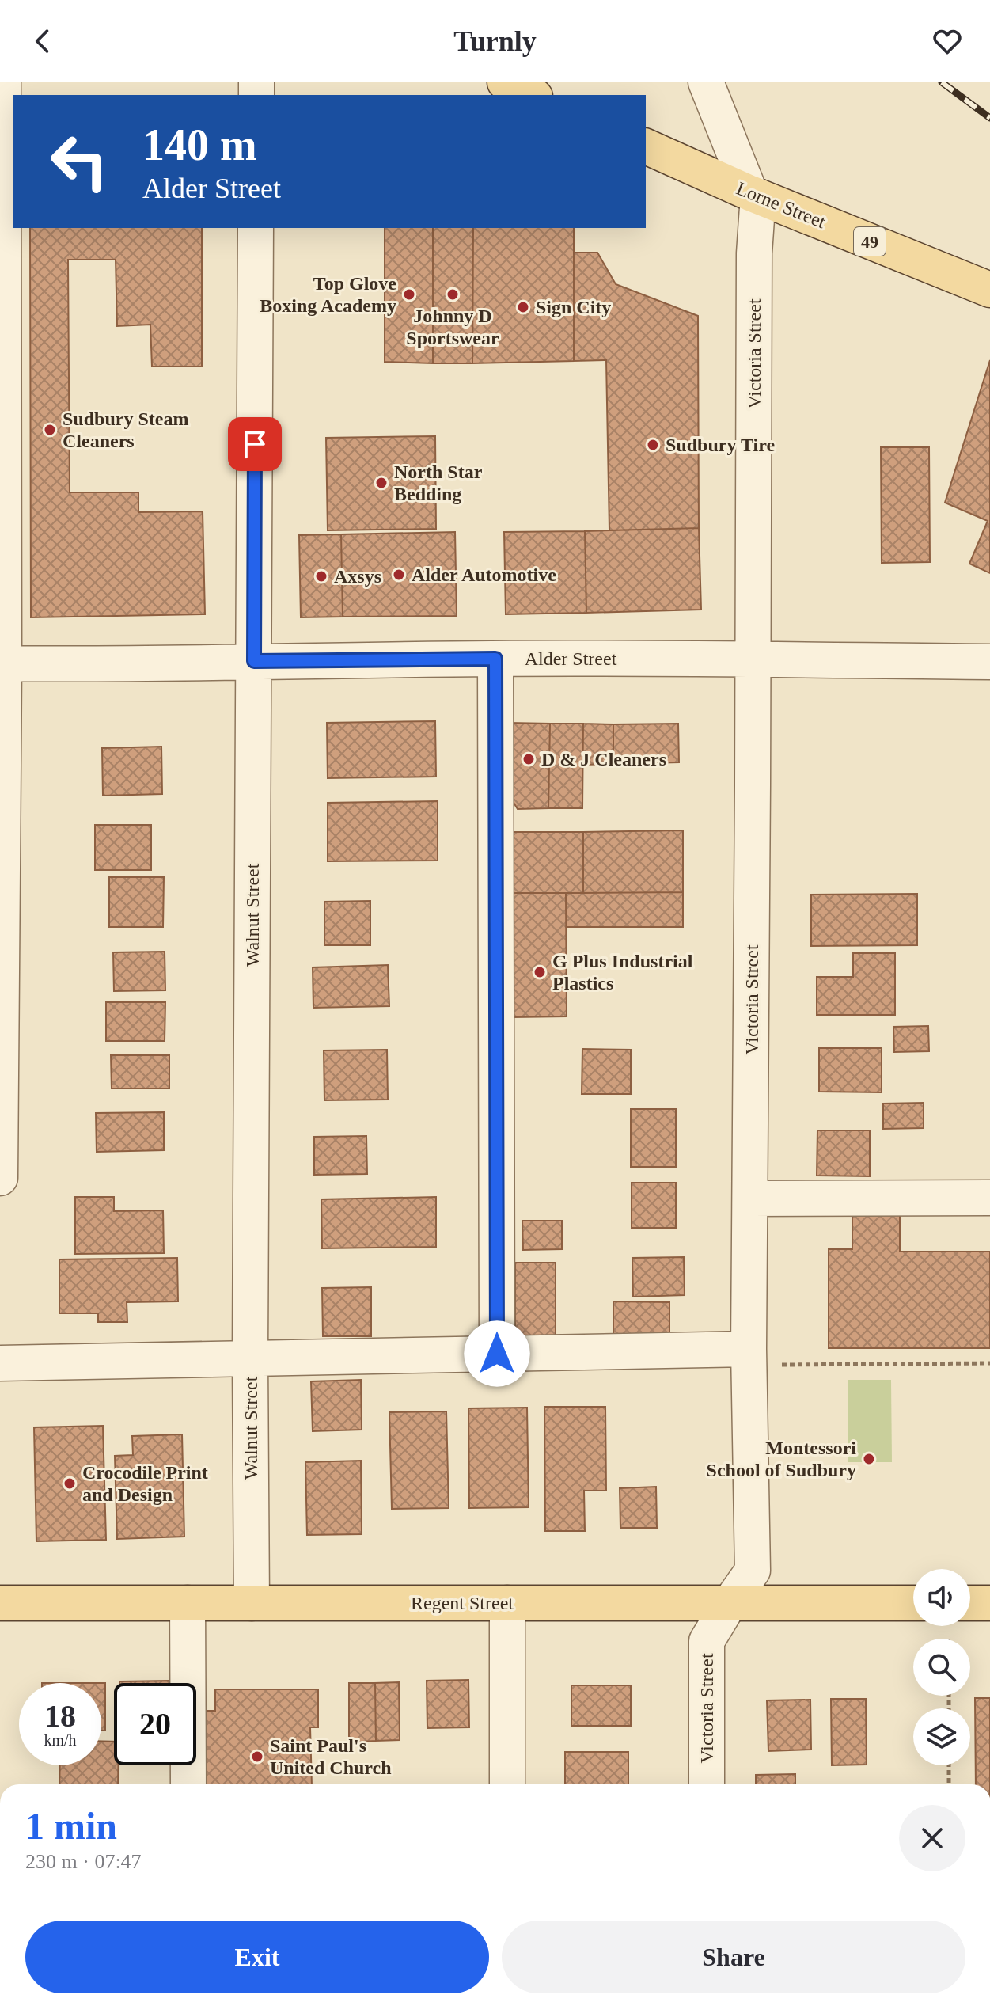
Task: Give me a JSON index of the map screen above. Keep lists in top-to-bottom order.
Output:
{
  "streets": {
    "main road": ["Lorne Street", "49", "Regent Street"],
    "street": ["Victoria Street", "Alder Street", "Walnut Street"]
  },
  "crossings": [
    ["Lorne Street", "Victoria Street"],
    ["Victoria Street", "Alder Street"],
    ["Victoria Street", "Regent Street"],
    ["Alder Street", "Walnut Street"],
    ["Walnut Street", "Regent Street"]
  ],
  "places": [
    "Top Glove Boxing Academy",
    "Johnny D Sportswear",
    "Sign City",
    "Sudbury Steam Cleaners",
    "Sudbury Tire",
    "North Star Bedding",
    "Alder Automotive",
    "Axsys",
    "D & J Cleaners",
    "G Plus Industrial Plastics",
    "Montessori School of Sudbury",
    "Crocodile Print and Design",
    "Saint Paul's United Church"
  ],
  "page": {
    "header": "Turnly",
    "turn": ["140 m", "Alder Street"],
    "speed": "18 km/h",
    "limit": "20",
    "heading": ["1 min", "230 m · 07:47"],
    "buttons": ["Exit", "Share"]
  }
}
